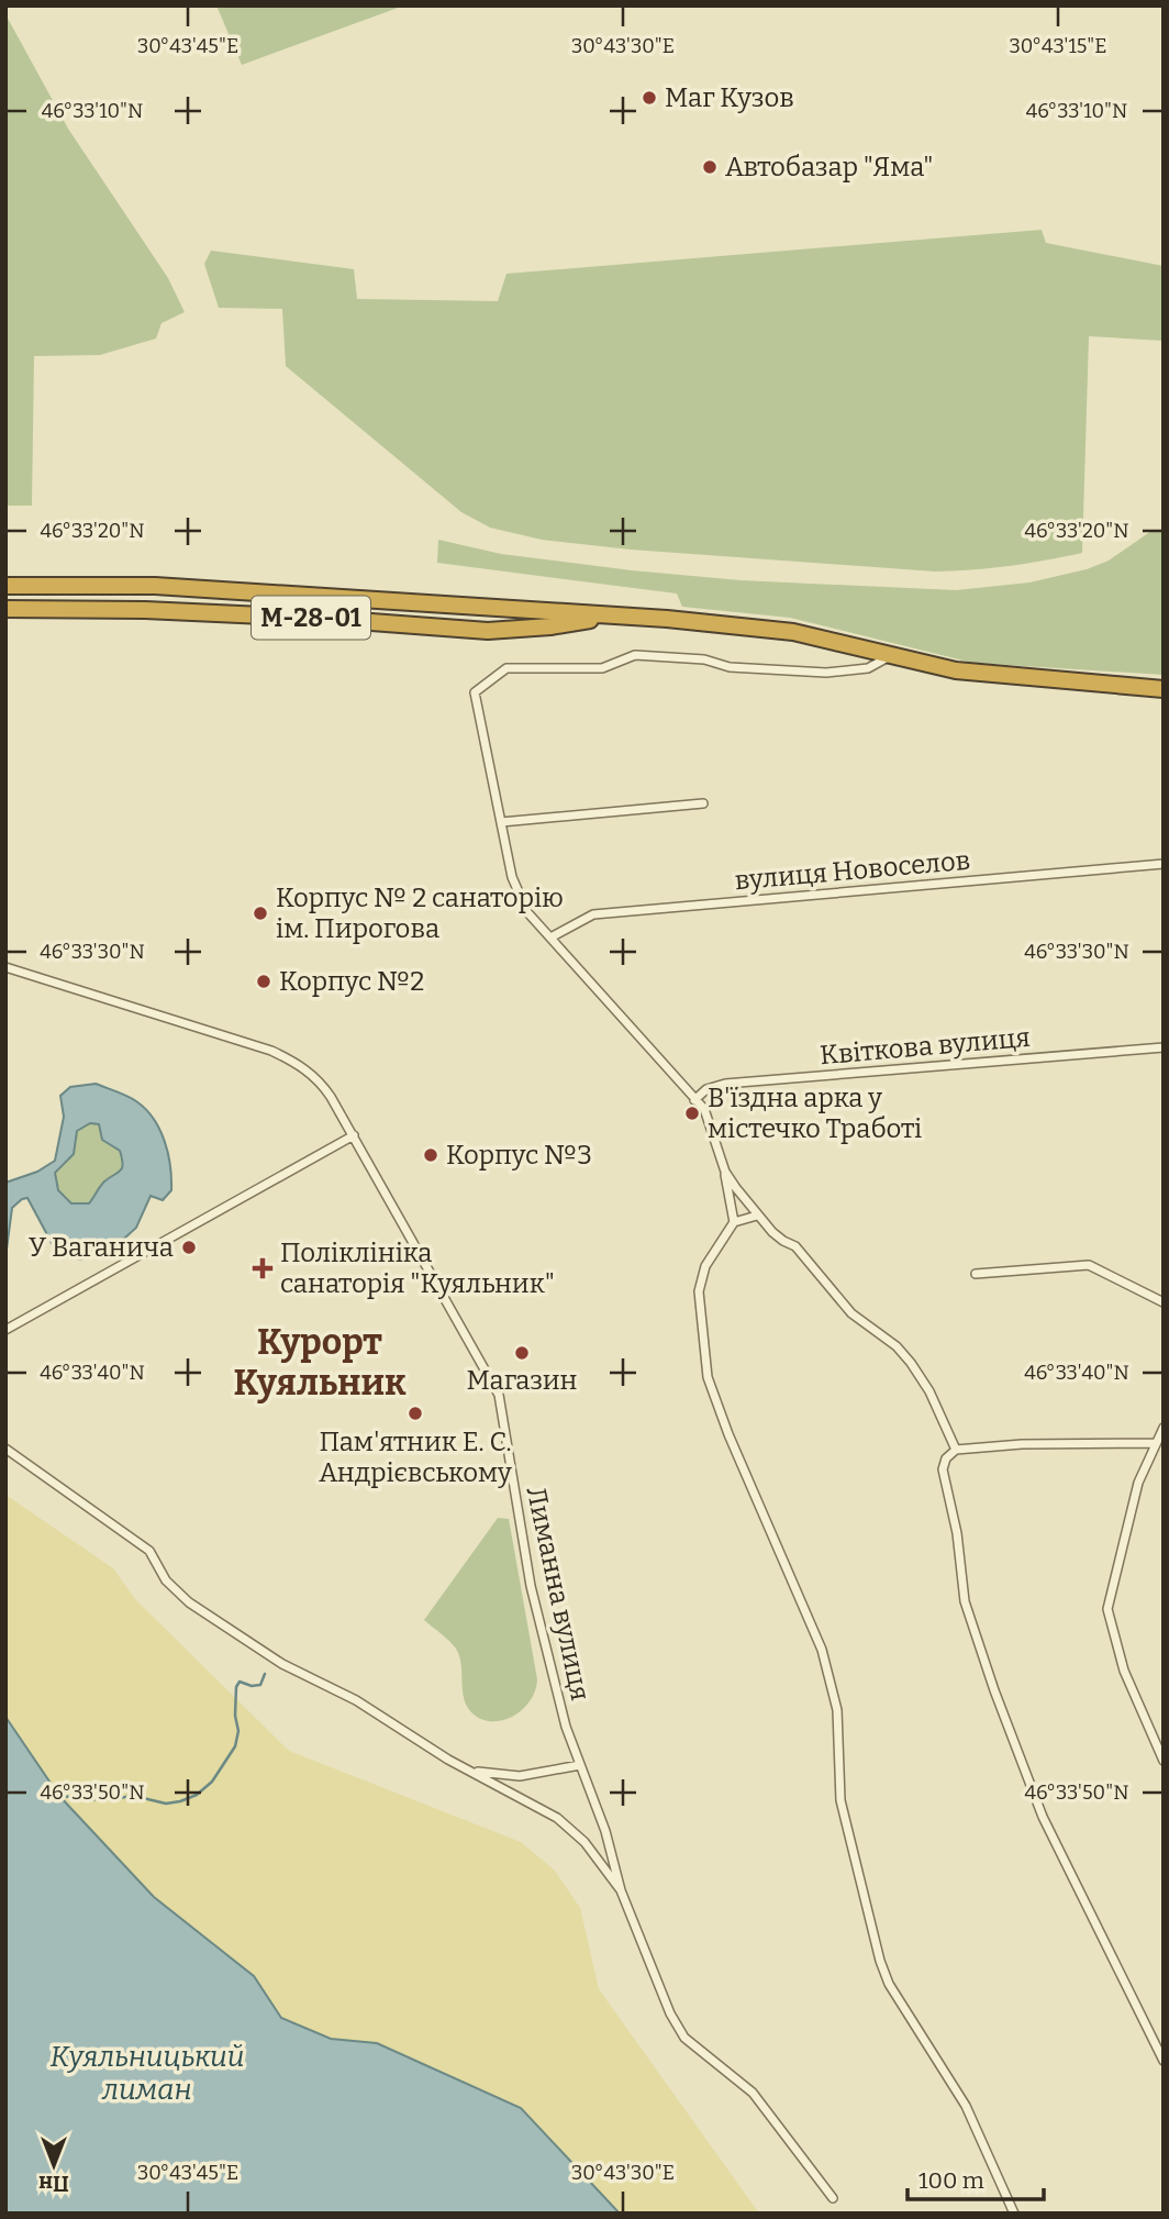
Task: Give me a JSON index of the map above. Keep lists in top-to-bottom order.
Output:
{
  "streets": {
    "highway": ["М-28-01"],
    "street": ["вулиця Новоселов", "Квіткова вулиця", "Лиманна вулиця"]
  },
  "districts": ["Курорт Куяльник"],
  "water": ["Куяльницький лиман"],
  "places": {
    "other": [
      "Маг Кузов",
      "Автобазар \"Яма\"",
      "Корпус № 2 санаторію ім. Пирогова",
      "Корпус №2",
      "В'їздна арка у містечко Тработі",
      "Корпус №3",
      "У Ваганича",
      "Магазин",
      "Пам'ятник Е. С. Андрієвському"
    ],
    "health": ["Поліклініка санаторія \"Куяльник\""]
  },
  "scale_bar": "100 m",
  "north": "bottom",
  "coordinates": [
    "30°43'45\"E",
    "30°43'30\"E",
    "30°43'15\"E",
    "46°33'10\"N",
    "46°33'20\"N",
    "46°33'30\"N",
    "46°33'40\"N",
    "46°33'50\"N"
  ]
}
